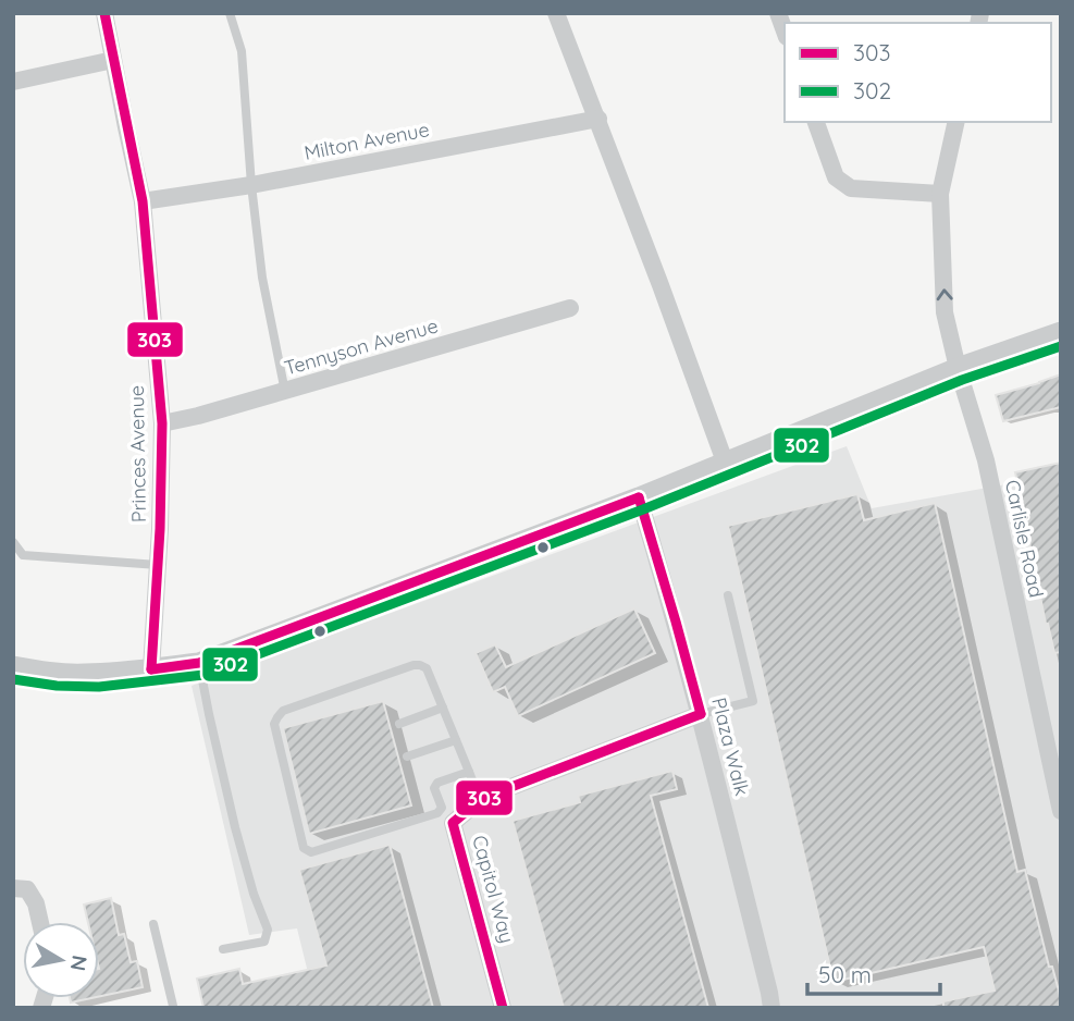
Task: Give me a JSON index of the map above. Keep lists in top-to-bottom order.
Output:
{
  "streets": {
    "street": [
      "Milton Avenue",
      "Tennyson Avenue",
      "Princes Avenue",
      "Carlisle Road",
      "Plaza Walk",
      "Capitol Way"
    ]
  },
  "crossings": [
    ["Milton Avenue", "Princes Avenue"],
    ["Tennyson Avenue", "Princes Avenue"],
    ["Plaza Walk", "Capitol Way"]
  ],
  "lines": ["transit line 303", "transit line 302"],
  "legend": ["303", "302"],
  "scale_bar": "50 m",
  "north": "right"
}
